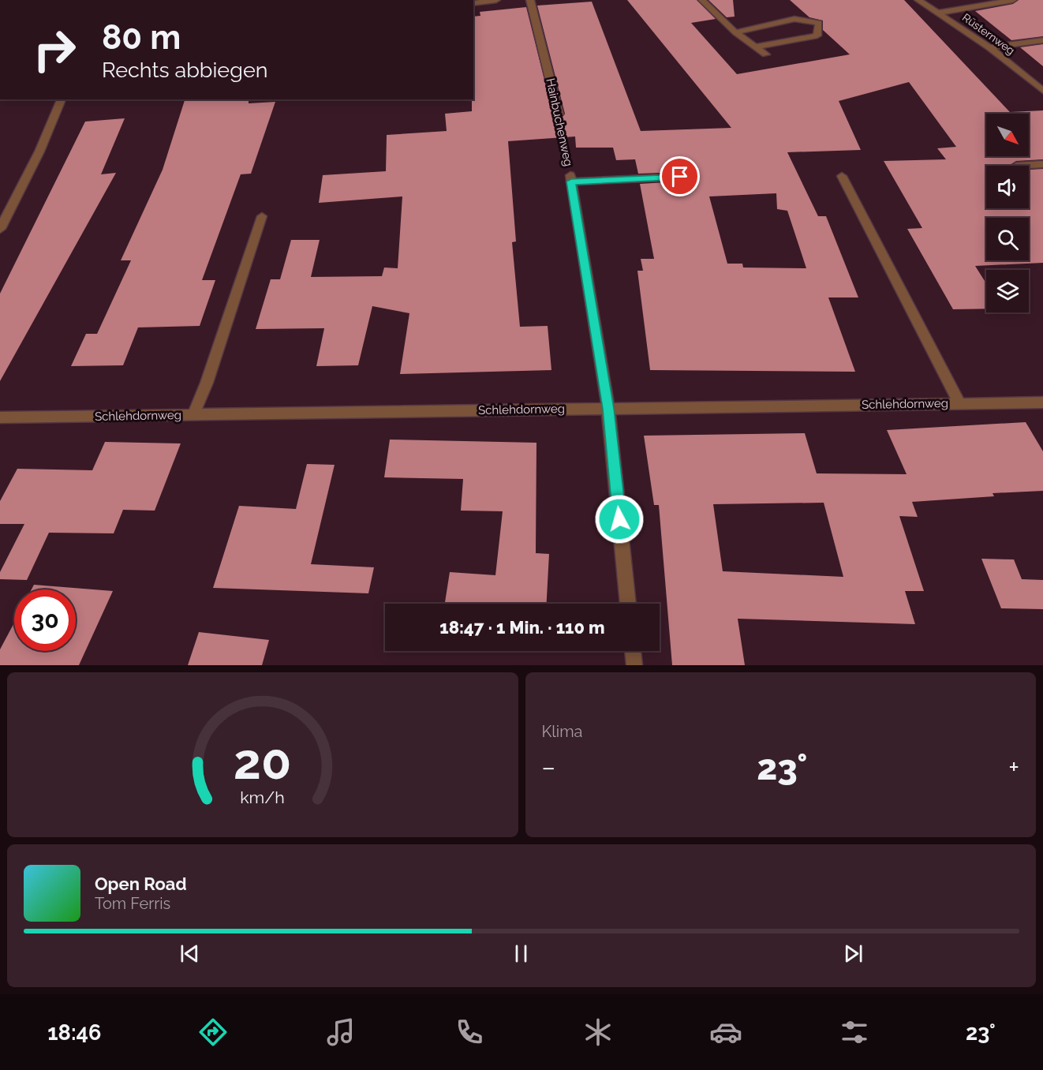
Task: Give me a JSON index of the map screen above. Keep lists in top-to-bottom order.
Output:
{
  "streets": {
    "street": ["Rüsternweg", "Hainbuchenweg", "Schlehdornweg"]
  },
  "crossings": [
    ["Hainbuchenweg", "Schlehdornweg"]
  ],
  "north": "bottom right",
  "page": {
    "turn": ["80 m", "Rechts abbiegen"],
    "limit": "30",
    "trip": "18:47 · 1 Min. · 110 m",
    "tile": "Klima",
    "heat": ["−", "23°", "+"],
    "song": ["Open Road", "Tom Ferris"],
    "tabs": ["18:46", "23°"],
    "gauge": ["20", "km/h"]
  }
}
